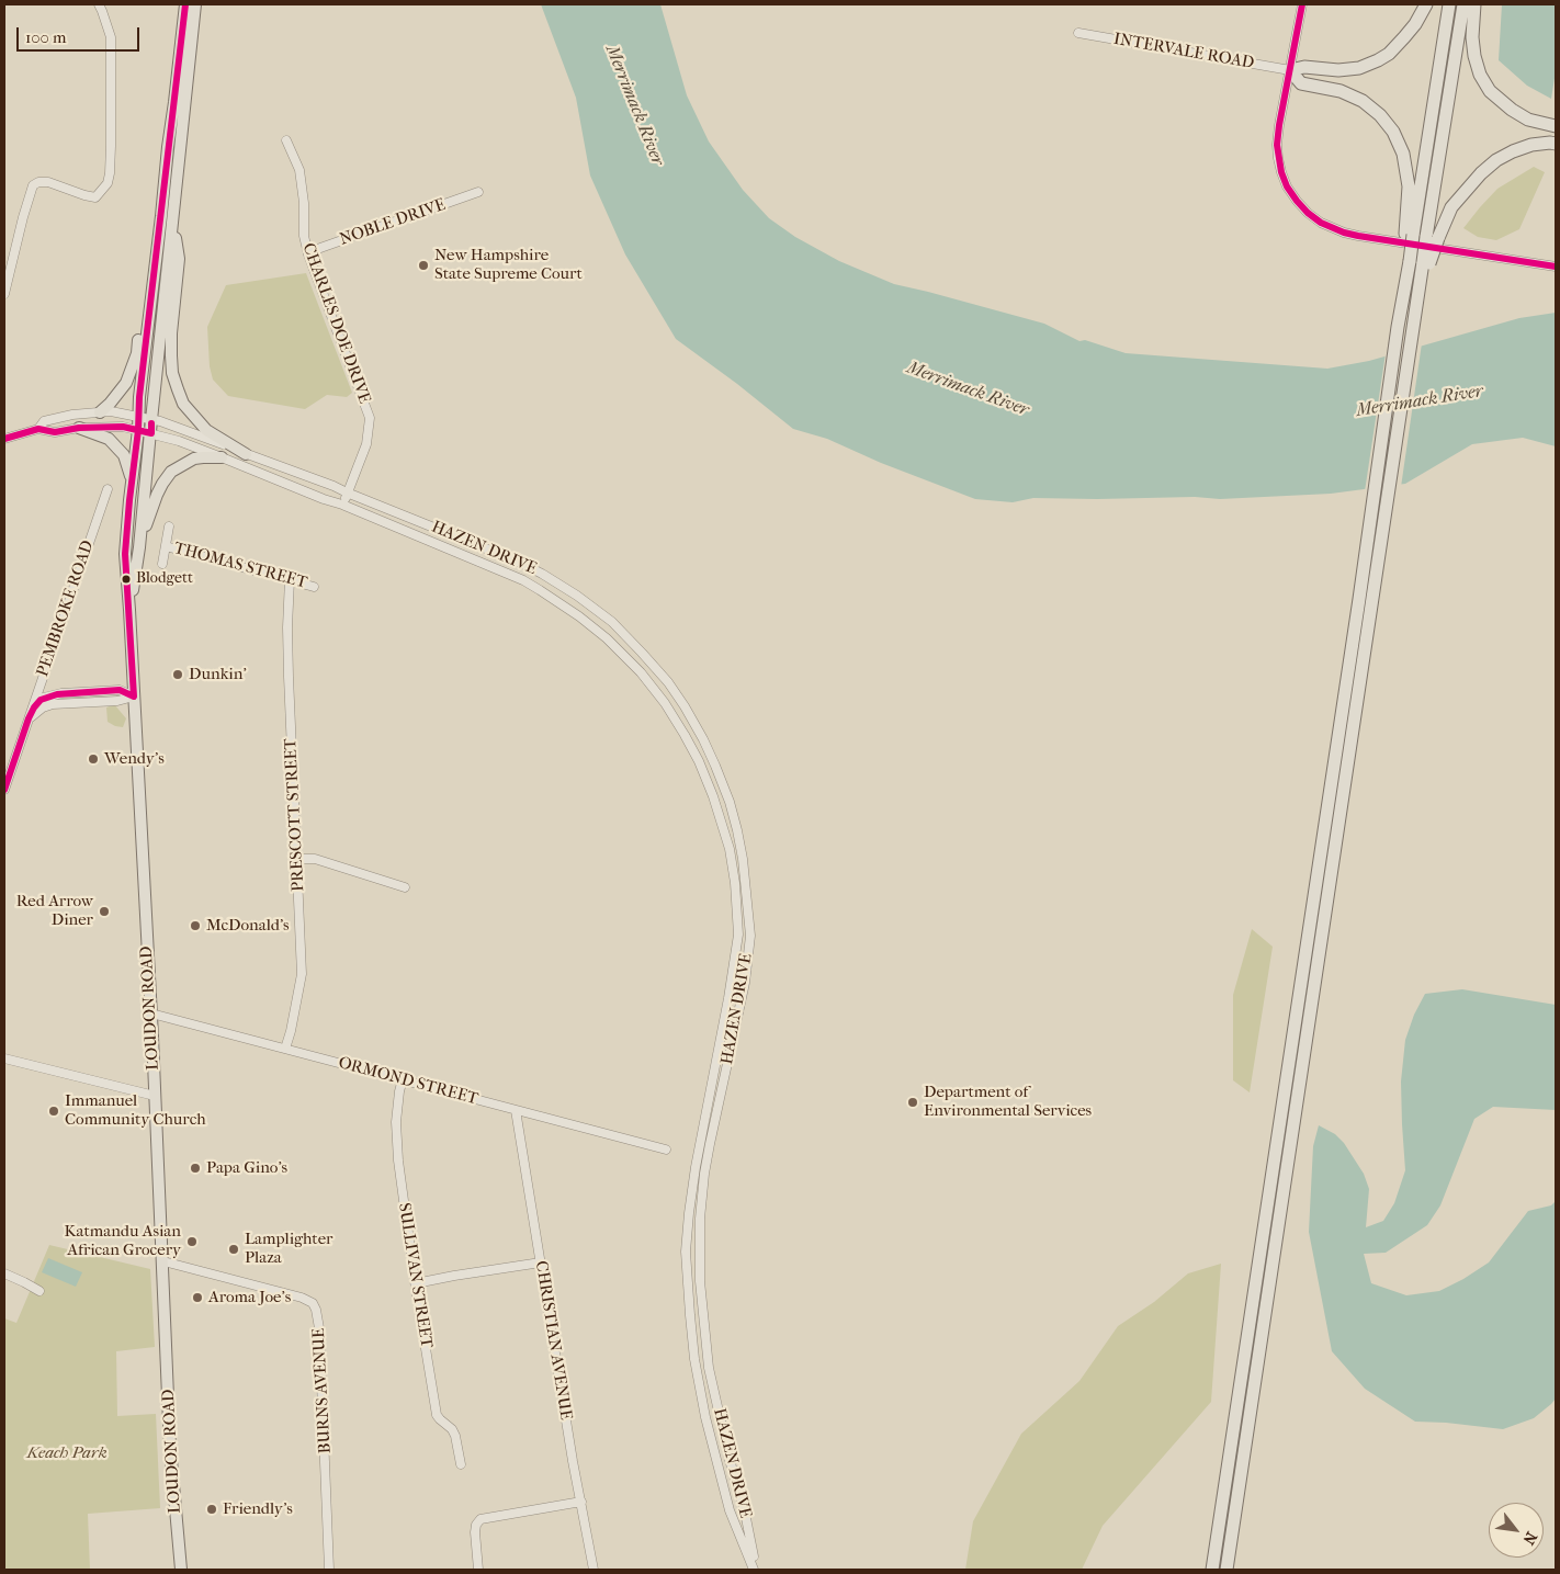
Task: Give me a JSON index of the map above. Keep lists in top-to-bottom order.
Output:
{
  "streets": {
    "main road": ["LOUDON ROAD"],
    "street": [
      "INTERVALE ROAD",
      "NOBLE DRIVE",
      "CHARLES DOE DRIVE",
      "HAZEN DRIVE",
      "THOMAS STREET",
      "PEMBROKE ROAD",
      "PRESCOTT STREET",
      "ORMOND STREET",
      "SULLIVAN STREET",
      "CHRISTIAN AVENUE",
      "BURNS AVENUE"
    ]
  },
  "crossings": [
    ["NOBLE DRIVE", "CHARLES DOE DRIVE"],
    ["CHARLES DOE DRIVE", "HAZEN DRIVE"],
    ["HAZEN DRIVE", "LOUDON ROAD"],
    ["THOMAS STREET", "PRESCOTT STREET"],
    ["PRESCOTT STREET", "ORMOND STREET"],
    ["LOUDON ROAD", "ORMOND STREET"],
    ["LOUDON ROAD", "BURNS AVENUE"],
    ["ORMOND STREET", "SULLIVAN STREET"],
    ["ORMOND STREET", "CHRISTIAN AVENUE"]
  ],
  "water": ["Merrimack River"],
  "parks": ["Keach Park"],
  "places": [
    "New Hampshire State Supreme Court",
    "Blodgett",
    "Dunkin'",
    "Wendy's",
    "Red Arrow Diner",
    "McDonald's",
    "Department of Environmental Services",
    "Immanuel Community Church",
    "Papa Gino's",
    "Katmandu Asian African Grocery",
    "Lamplighter Plaza",
    "Aroma Joe's",
    "Friendly's"
  ],
  "scale_bar": "100 m",
  "north": "bottom right"
}
